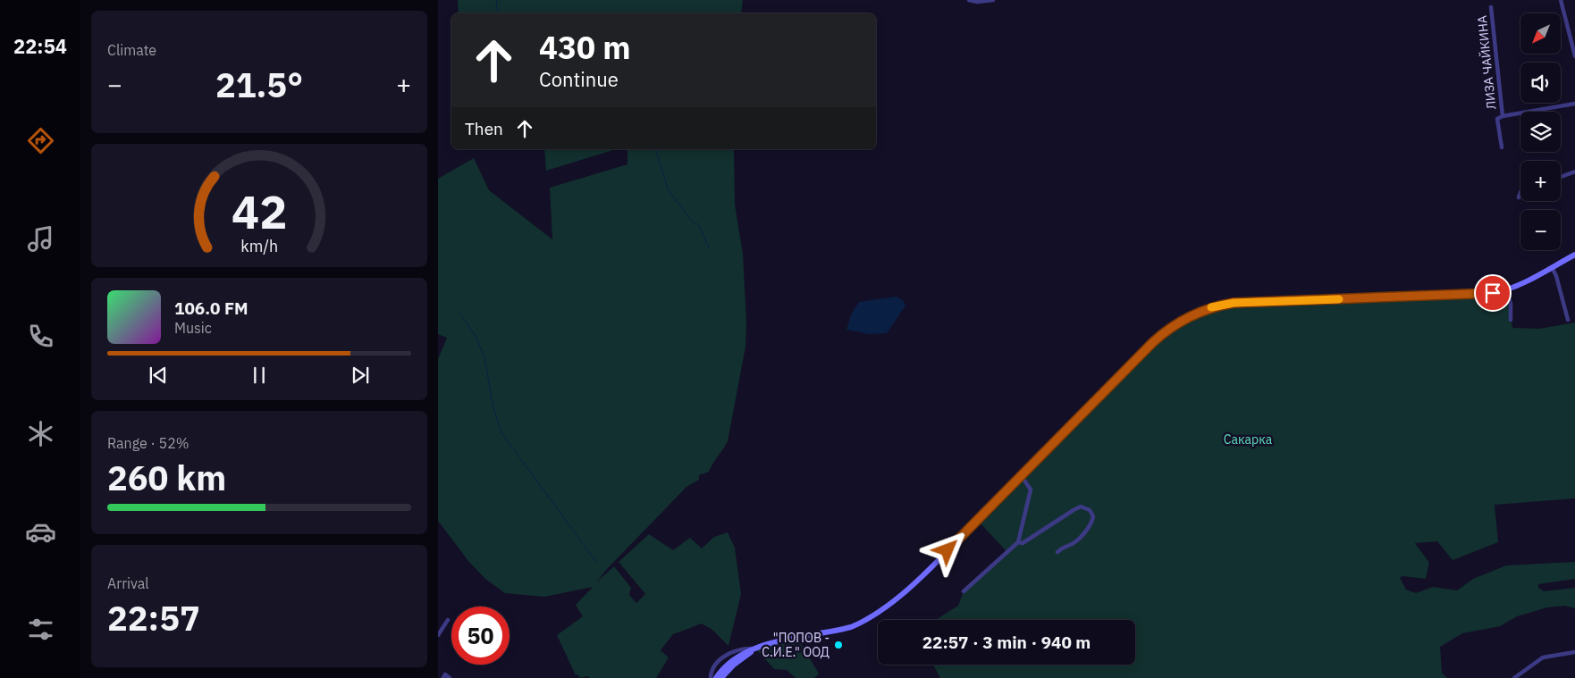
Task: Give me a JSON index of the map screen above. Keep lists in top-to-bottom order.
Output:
{
  "streets": {
    "street": ["ЛИЗА ЧАЙКИНА"]
  },
  "parks": ["Сакарка"],
  "places": ["\"ПОПОВ - С.И.Е.\" ООД"],
  "north": "bottom left",
  "page": {
    "tabs": "22:54",
    "tile": [
      "Climate",
      ["Range · 52%", "260 km"],
      ["Arrival", "22:57"]
    ],
    "map_buttons": ["+", "−"],
    "turn": ["430 m", "Continue"],
    "heat": ["−", "21.5°", "+"],
    "then": "Then",
    "song": ["106.0 FM", "Music"],
    "limit": "50",
    "trip": "22:57 · 3 min · 940 m",
    "gauge": ["42", "km/h"]
  }
}
